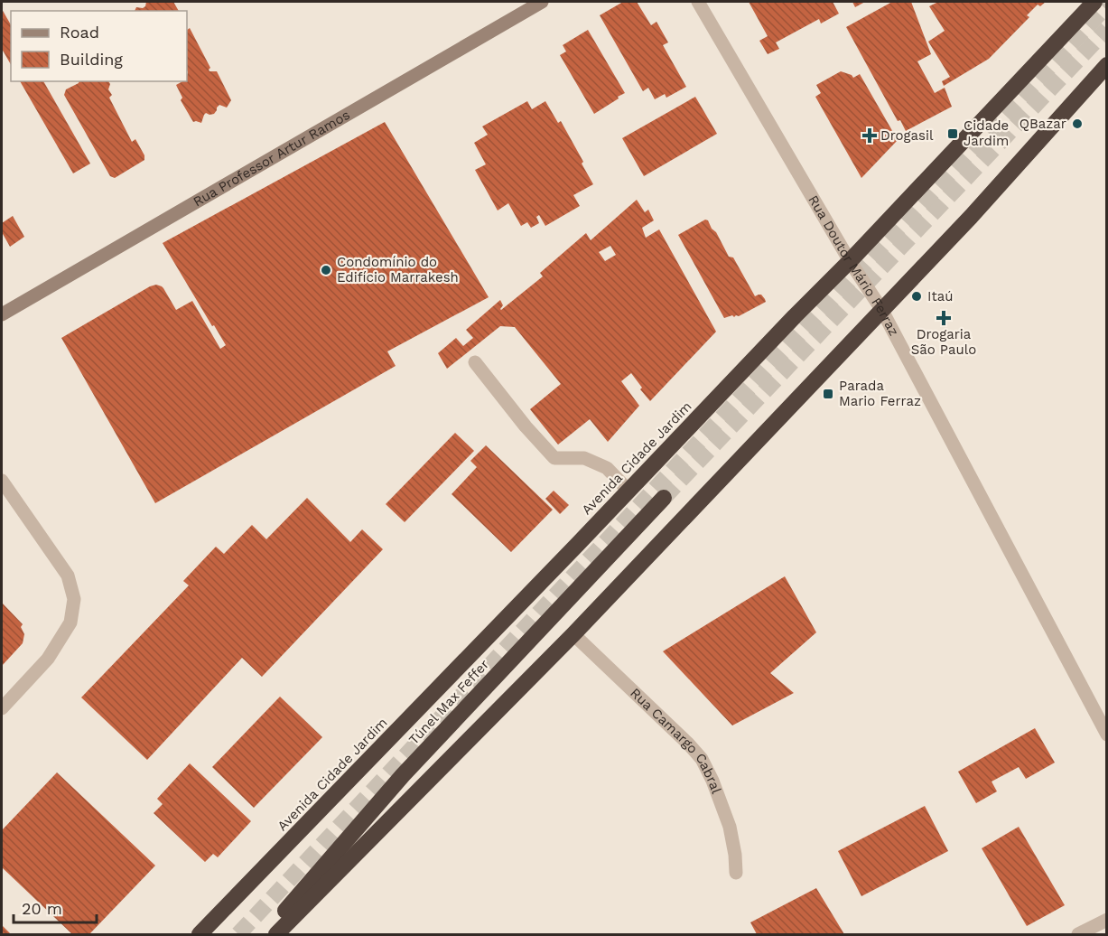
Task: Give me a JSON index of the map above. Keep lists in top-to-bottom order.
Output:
{
  "streets": {
    "highway": ["Avenida Cidade Jardim", "Túnel Max Feffer"],
    "street": ["Rua Professor Artur Ramos", "Rua Doutor Mário Ferraz", "Rua Camargo Cabral"]
  },
  "crossings": [
    ["Rua Doutor Mário Ferraz", "Avenida Cidade Jardim"]
  ],
  "places": {
    "other": ["QBazar", "Condomínio do Edifício Marrakesh", "Itaú"],
    "transit": ["Cidade Jardim", "Parada Mario Ferraz"],
    "health": ["Drogasil", "Drogaria São Paulo"]
  },
  "legend": ["Road", "Building"],
  "scale_bar": "20 m"
}
